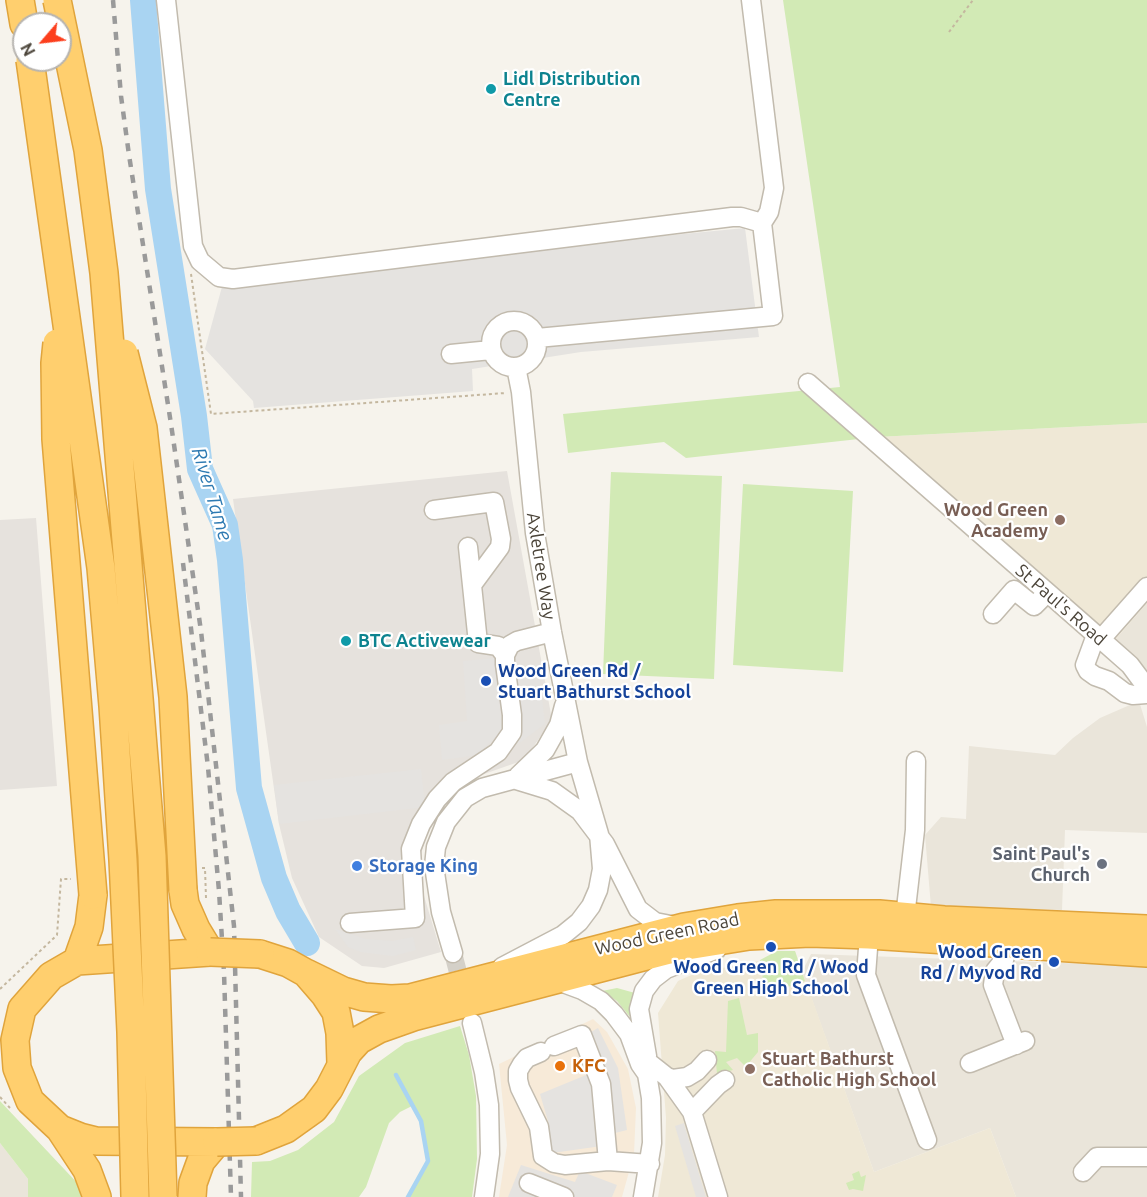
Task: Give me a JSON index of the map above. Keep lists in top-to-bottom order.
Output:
{
  "streets": {
    "highway": ["Wood Green Road"],
    "street": ["Axletree Way", "St Paul's Road"]
  },
  "crossings": [
    ["Axletree Way", "Wood Green Road"]
  ],
  "water": ["River Tame"],
  "places": [
    "Lidl Distribution Centre",
    "Wood Green Academy",
    "BTC Activewear",
    "Wood Green Rd / Stuart Bathurst School",
    "Saint Paul's Church",
    "Storage King",
    "Wood Green Rd / Wood Green High School",
    "Wood Green Rd / Myvod Rd",
    "KFC",
    "Stuart Bathurst Catholic High School"
  ],
  "north": "bottom left"
}
